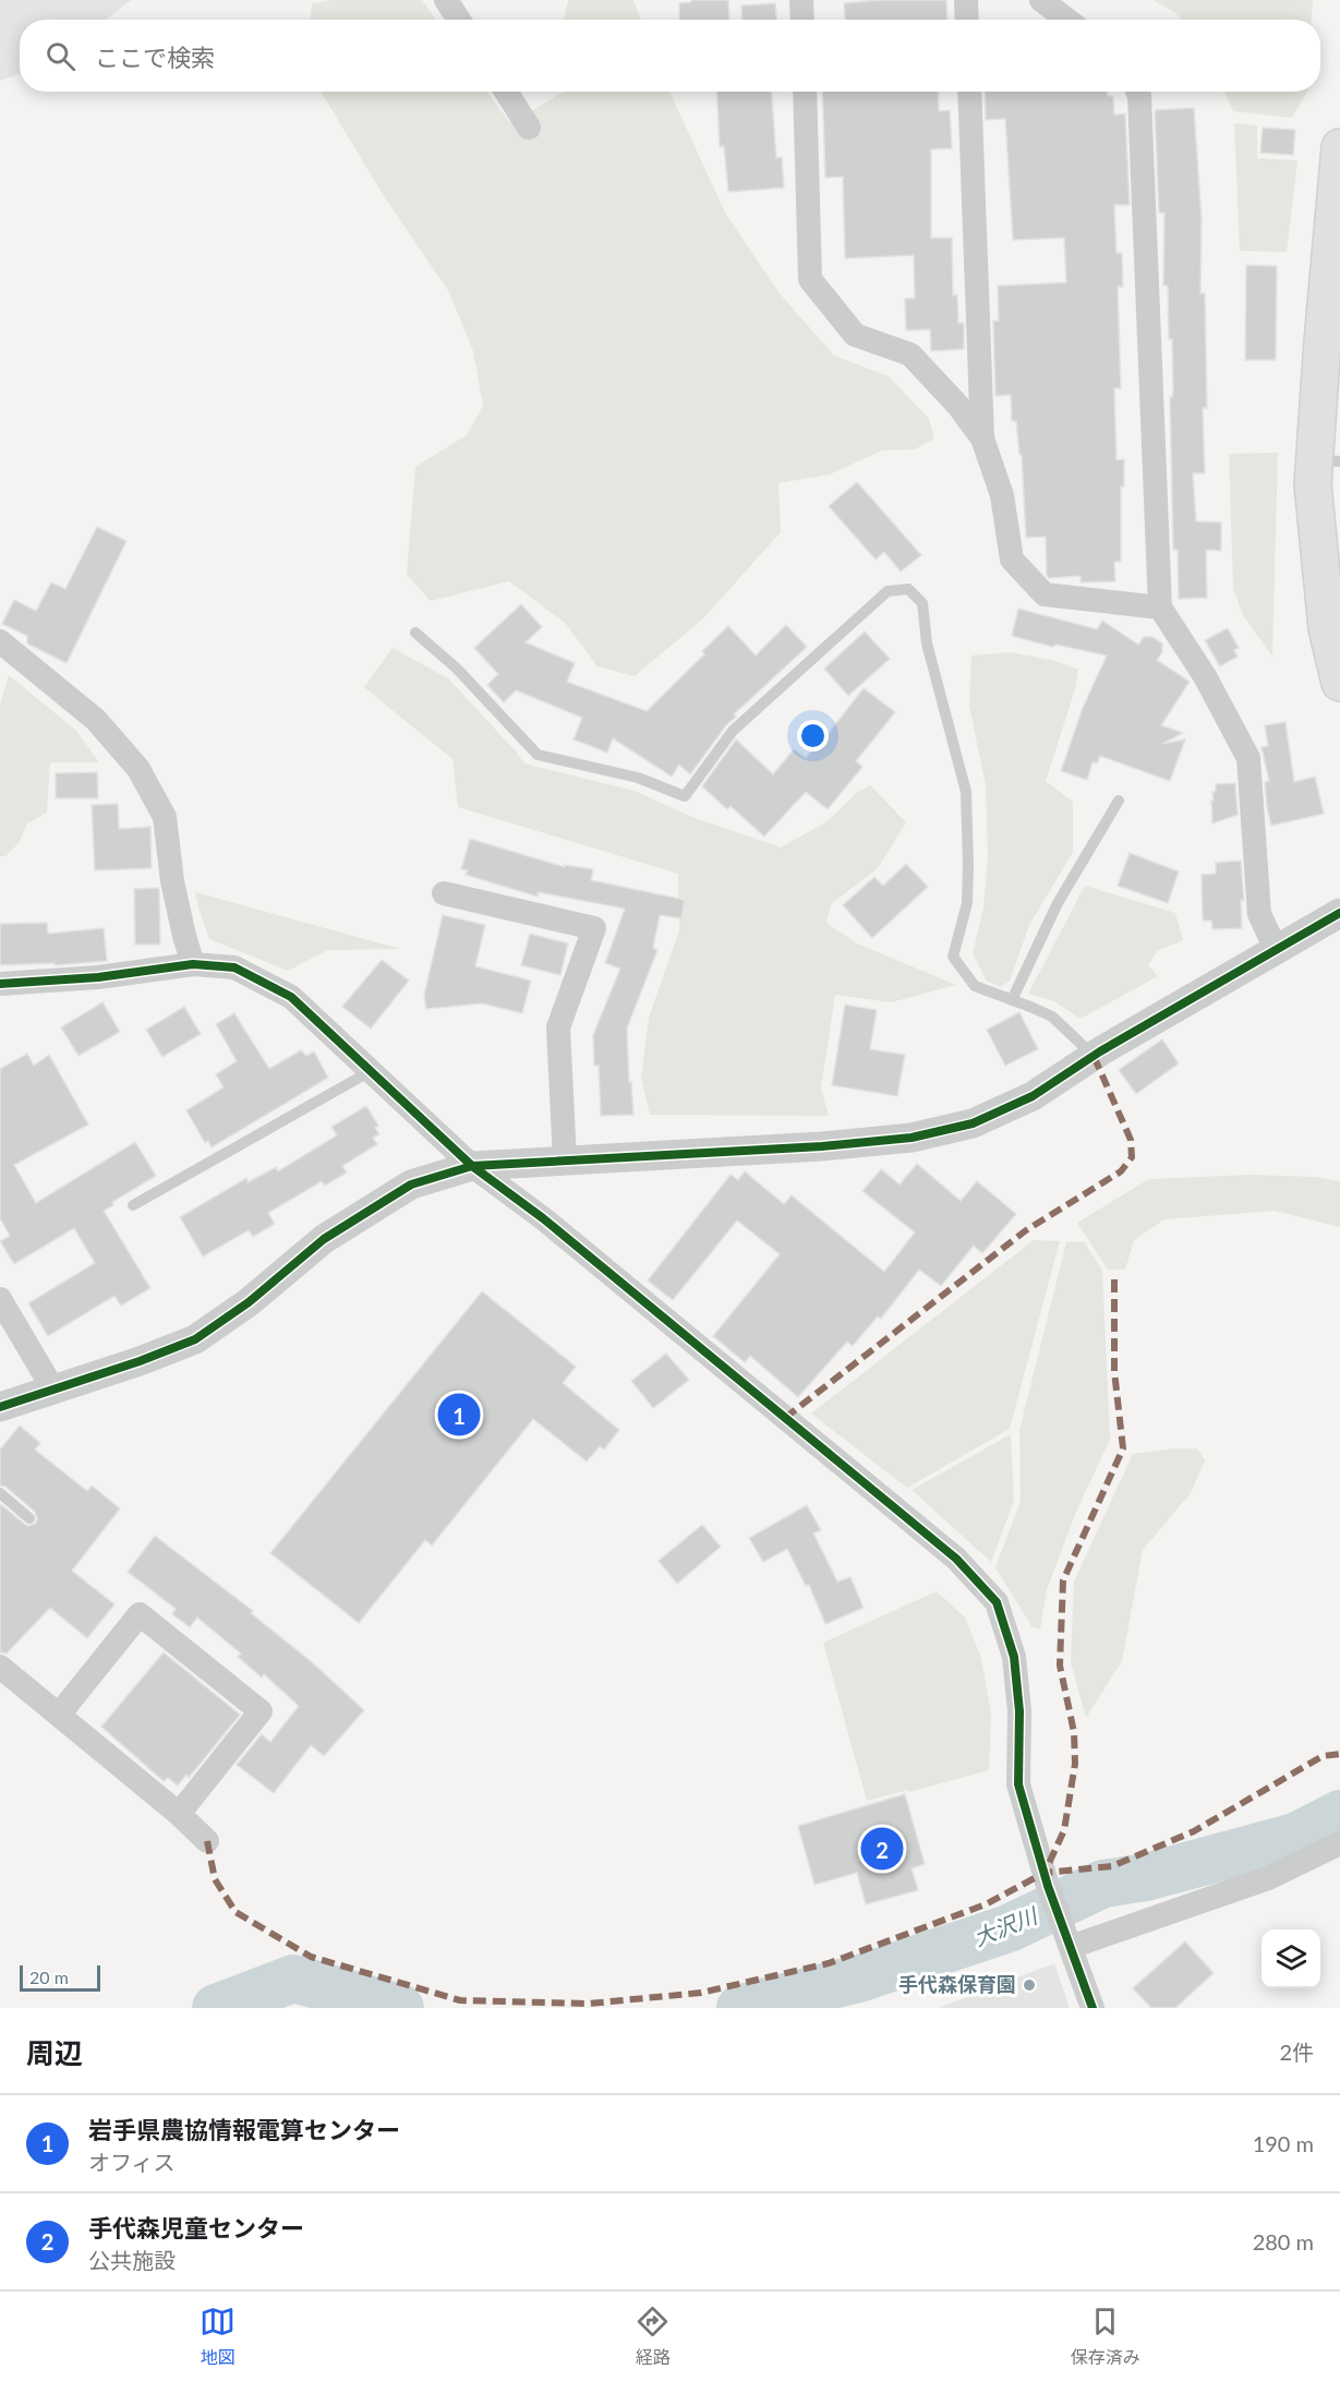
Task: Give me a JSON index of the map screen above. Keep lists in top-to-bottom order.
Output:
{
  "water": ["大沢川"],
  "places": ["手代森保育園"],
  "scale_bar": "20 m",
  "page": {
    "search": "ここで検索",
    "pins": ["1", "2"],
    "scale": "20 m",
    "heading": ["周辺", "2件"],
    "list": [
      {
        "mark": "1",
        "name": "岩手県農協情報電算センター",
        "note": "オフィス",
        "value": "190 m"
      },
      {
        "mark": "2",
        "name": "手代森児童センター",
        "note": "公共施設",
        "value": "280 m"
      }
    ],
    "nav": ["地図", "経路", "保存済み"]
  }
}
